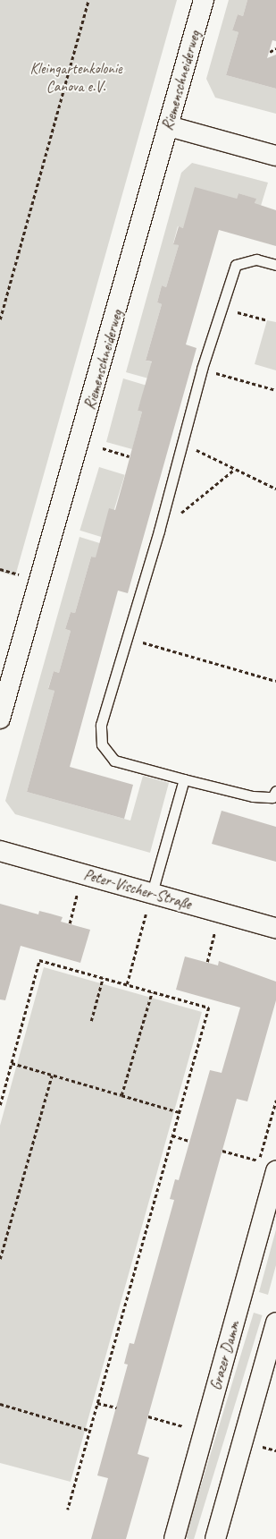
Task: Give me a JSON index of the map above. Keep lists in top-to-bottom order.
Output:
{
  "streets": {
    "street": ["Riemenschneiderweg", "Peter-Vischer-Straße", "Grazer Damm"]
  },
  "parks": ["Kleingartenkolonie Canova e.V."]
}
